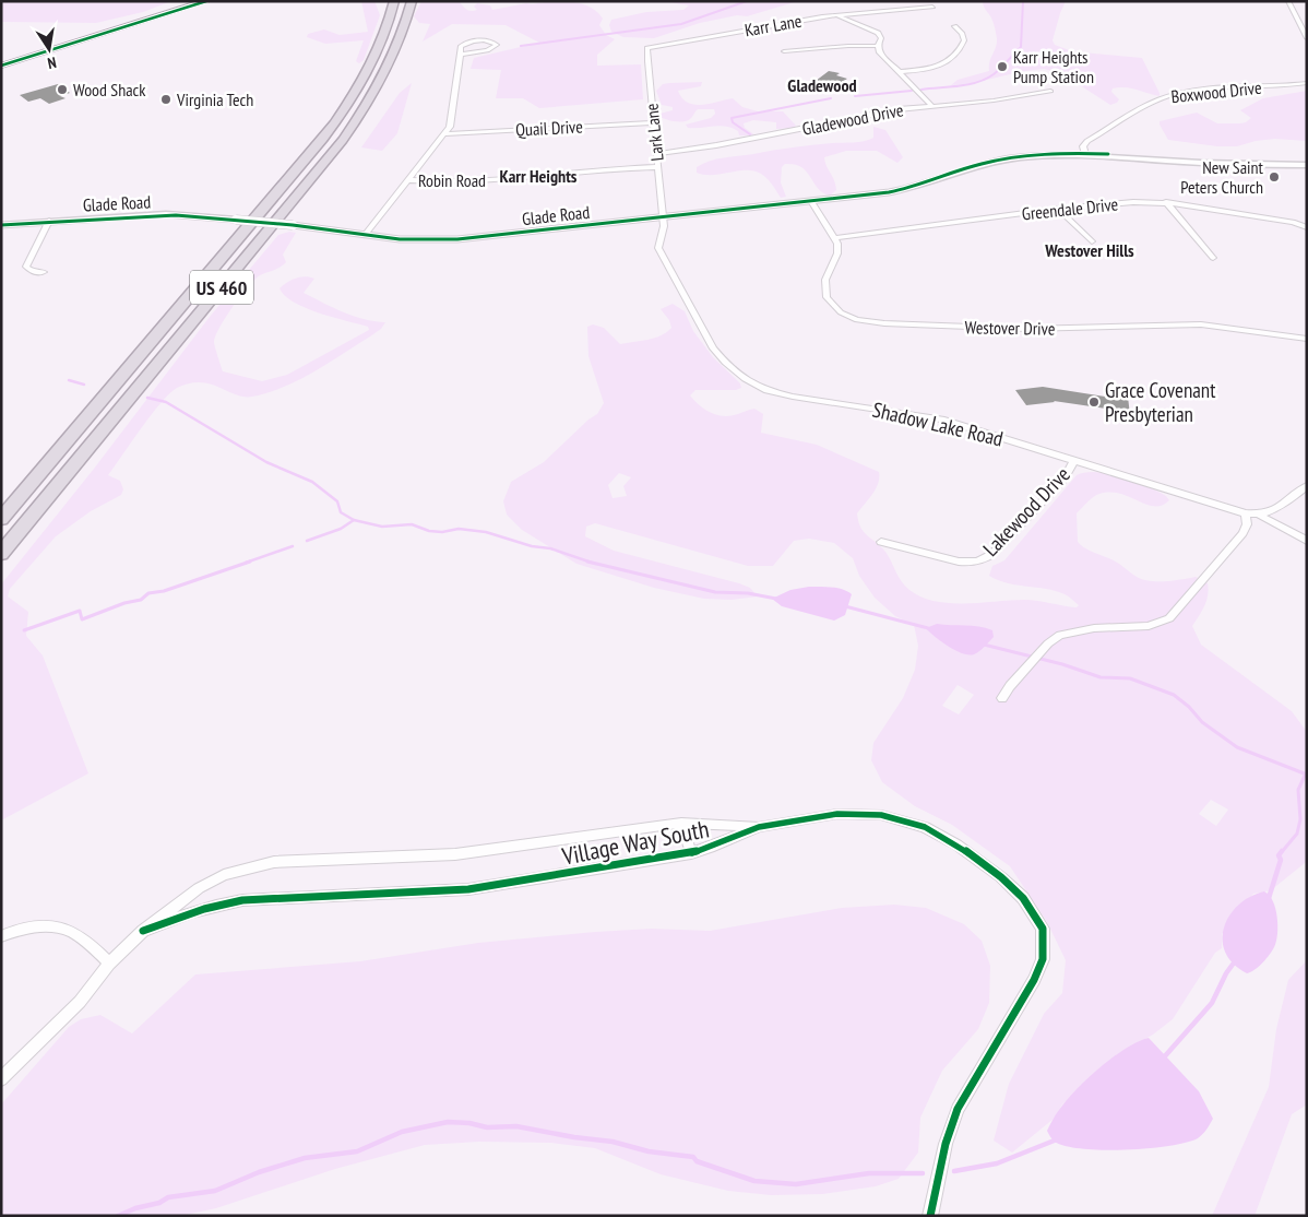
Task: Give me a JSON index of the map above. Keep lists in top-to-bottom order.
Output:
{
  "streets": {
    "highway": ["US 460"],
    "street": [
      "Karr Lane",
      "Boxwood Drive",
      "Gladewood Drive",
      "Quail Drive",
      "Lark Lane",
      "Robin Road",
      "Glade Road",
      "Greendale Drive",
      "Westover Drive",
      "Shadow Lake Road",
      "Lakewood Drive",
      "Village Way South"
    ]
  },
  "crossings": [
    ["Karr Lane", "Lark Lane"],
    ["Boxwood Drive", "Glade Road"],
    ["Gladewood Drive", "Lark Lane"],
    ["Quail Drive", "Lark Lane"],
    ["Lark Lane", "Robin Road"],
    ["Lark Lane", "Glade Road"],
    ["Lark Lane", "Shadow Lake Road"],
    ["Glade Road", "Shadow Lake Road"],
    ["Greendale Drive", "Westover Drive"],
    ["Shadow Lake Road", "Lakewood Drive"]
  ],
  "districts": ["Gladewood", "Karr Heights", "Westover Hills"],
  "places": [
    "Karr Heights Pump Station",
    "Wood Shack",
    "Virginia Tech",
    "New Saint Peters Church",
    "Grace Covenant Presbyterian"
  ],
  "north": "bottom"
}
